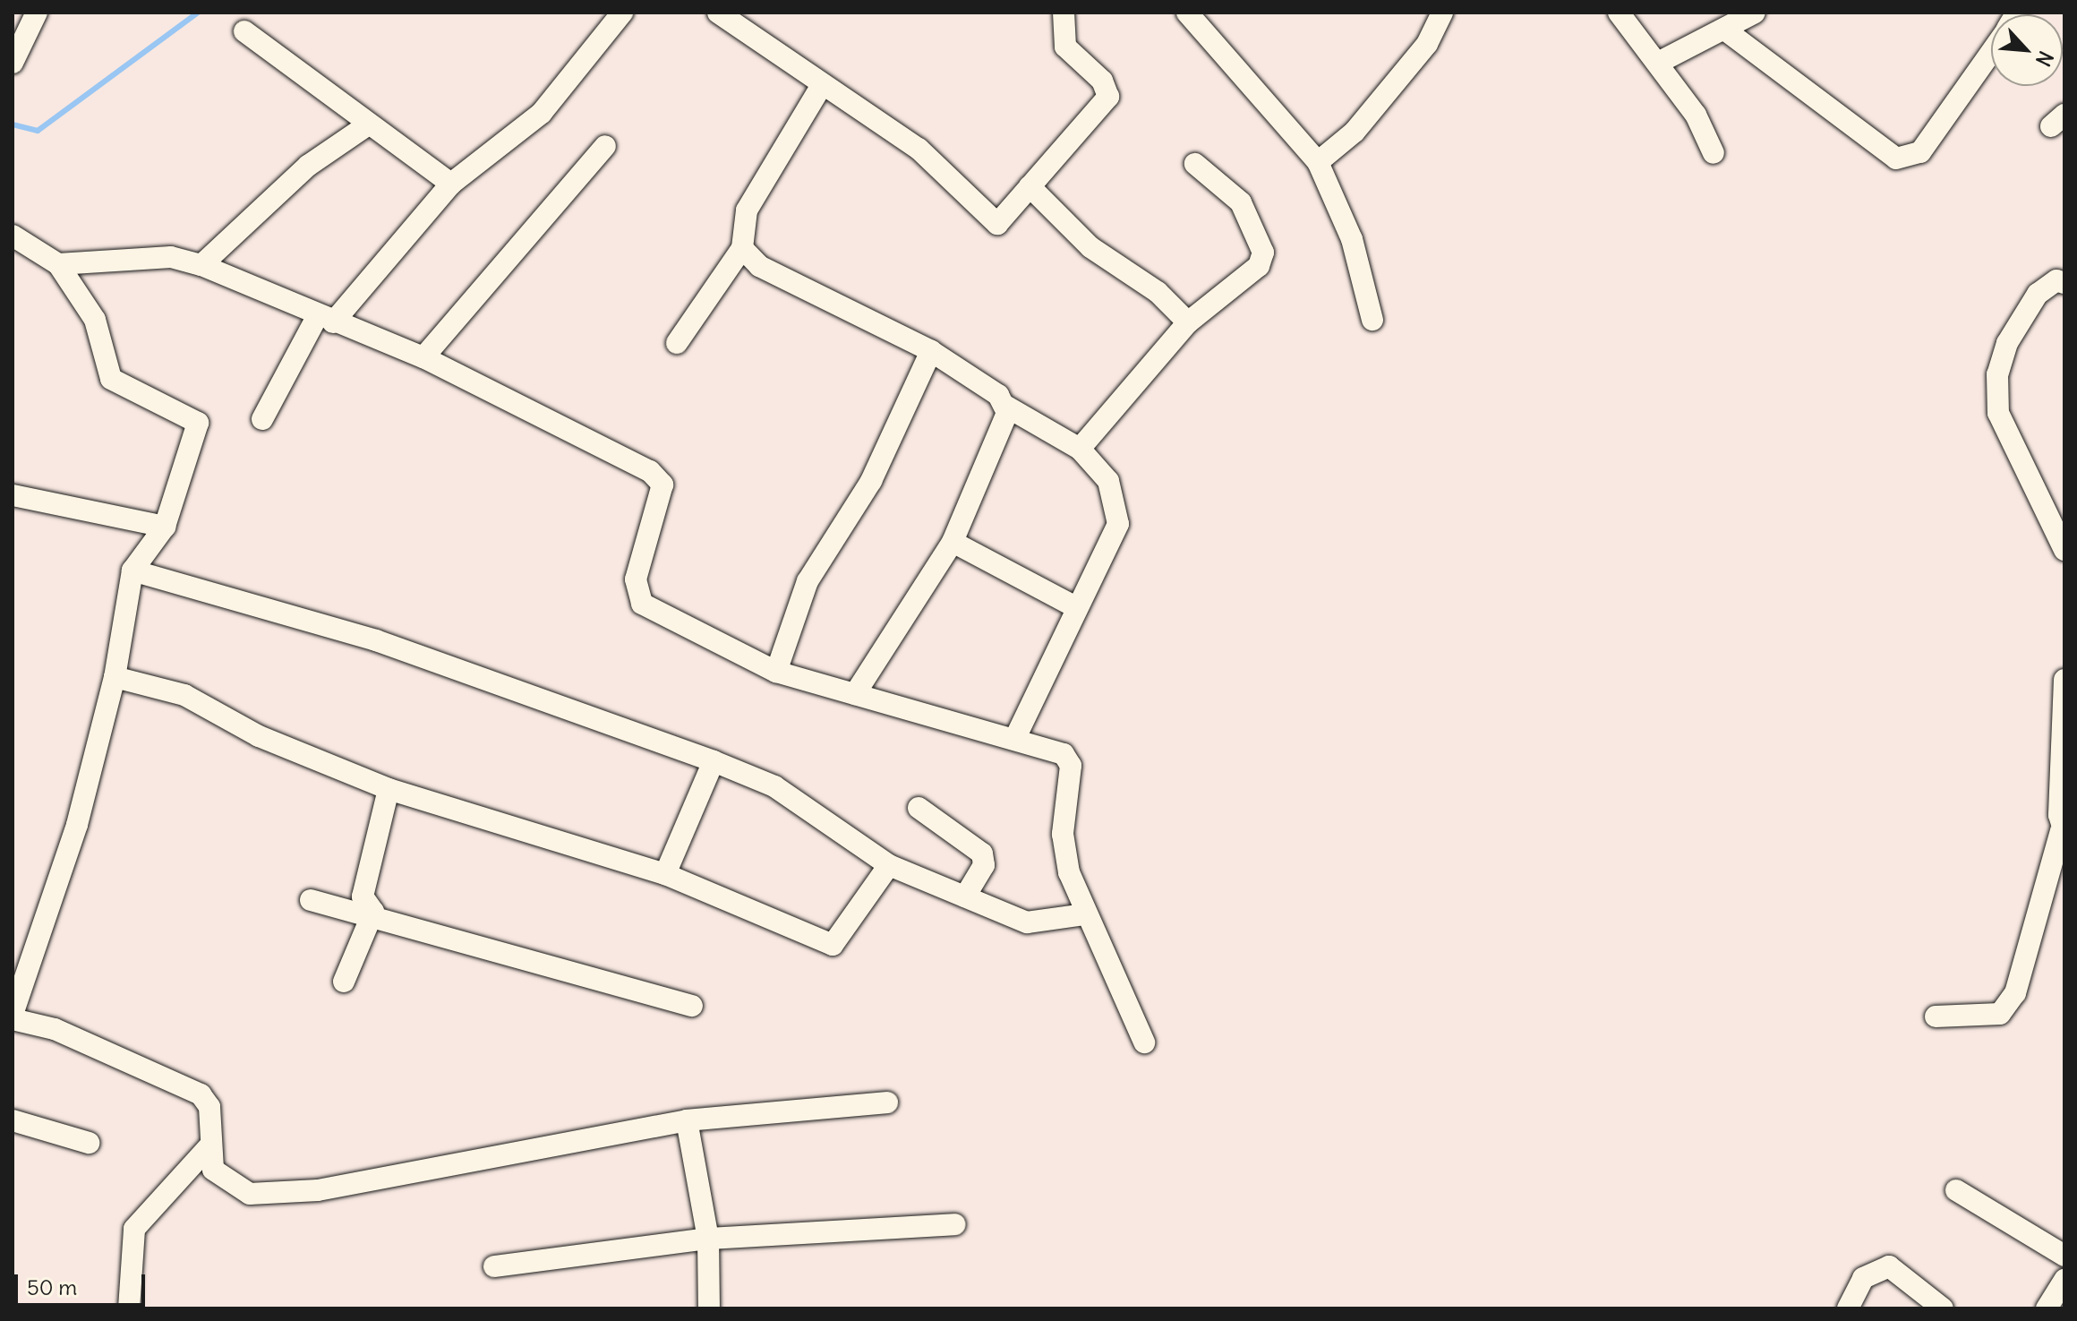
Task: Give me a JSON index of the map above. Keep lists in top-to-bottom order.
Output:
{
  "scale_bar": "50 m",
  "north": "bottom right"
}
